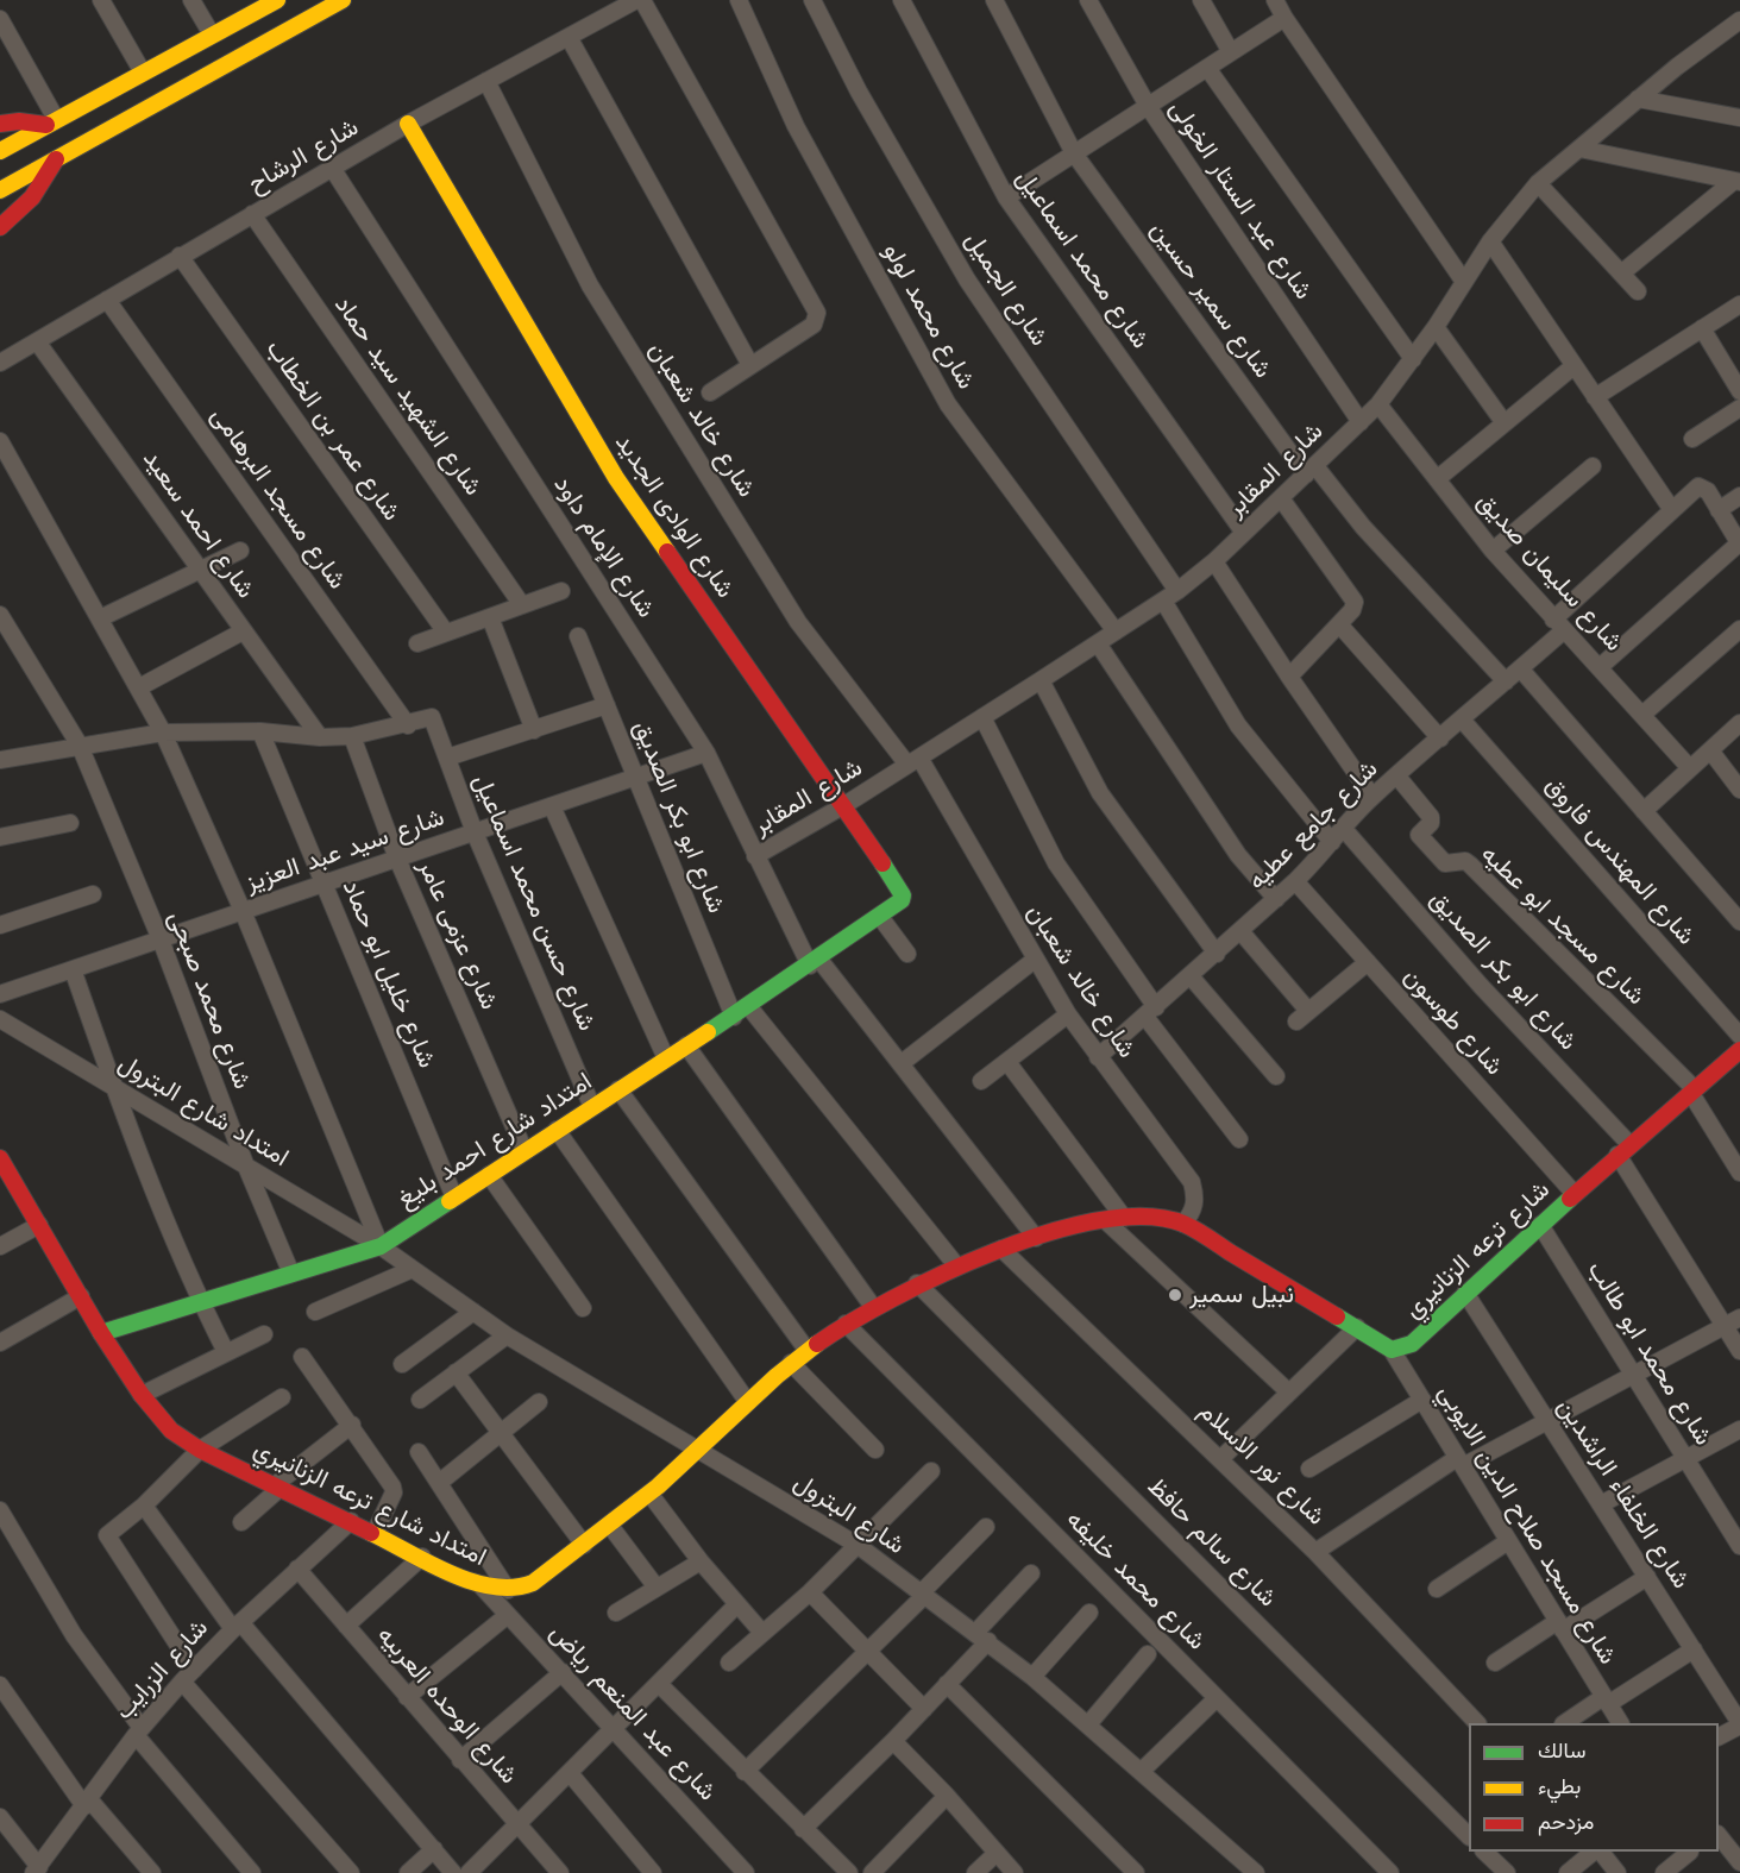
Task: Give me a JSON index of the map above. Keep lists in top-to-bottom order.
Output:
{
  "streets": {
    "street": [
      "شارع الرشاح",
      "شارع عبد الستار الخولى",
      "شارع محمد اسماعيل",
      "شارع الجميل",
      "شارع سمير حسين",
      "شارع محمد لولو",
      "شارع الشهيد سيد حماد",
      "شارع خالد شعبان",
      "شارع عمر بن الخطاب",
      "شارع المقابر",
      "شارع مسجد البرهامى",
      "شارع الوادى الجديد",
      "شارع احمد سعيد",
      "شارع الإمام داود",
      "شارع سليمان صديق",
      "شارع ابو بكر الصديق",
      "شارع جامع عطيه",
      "شارع سيد عبد العزيز",
      "شارع المهندس فاروق",
      "شارع حسن محمد اسماعيل",
      "شارع مسجد ابو عطيه",
      "شارع عزمى عامر",
      "شارع خليل ابو حماد",
      "شارع محمد صبحى",
      "شارع طوسون",
      "امتداد شارع البترول",
      "امتداد شارع احمد بليغ",
      "شارع ترعه الزنانيري",
      "شارع محمد ابو طالب",
      "شارع نور الاسلام",
      "شارع الخلفاء الراشدين",
      "امتداد شارع ترعه الزنانيري",
      "شارع البترول",
      "شارع مسجد صلاح الدين الايوبي",
      "شارع سالم حافظ",
      "شارع محمد خليفه",
      "شارع الزرايب",
      "شارع الوحده العربيه",
      "شارع عبد المنعم رياض"
    ]
  },
  "crossings": [
    ["شارع الرشاح", "شارع الشهيد سيد حماد"],
    ["شارع الرشاح", "شارع خالد شعبان"],
    ["شارع الرشاح", "شارع عمر بن الخطاب"],
    ["شارع الرشاح", "شارع مسجد البرهامى"],
    ["شارع الرشاح", "شارع الوادى الجديد"],
    ["شارع الرشاح", "شارع احمد سعيد"],
    ["شارع الرشاح", "شارع الإمام داود"],
    ["شارع عبد الستار الخولى", "شارع المقابر"],
    ["شارع محمد اسماعيل", "شارع المقابر"],
    ["شارع الجميل", "شارع المقابر"],
    ["شارع سمير حسين", "شارع المقابر"],
    ["شارع سمير حسين", "شارع جامع عطيه"],
    ["شارع محمد لولو", "شارع المقابر"],
    ["شارع خالد شعبان", "شارع المقابر"],
    ["شارع خالد شعبان", "شارع جامع عطيه"],
    ["شارع المقابر", "شارع الوادى الجديد"],
    ["شارع المقابر", "شارع الإمام داود"],
    ["شارع المقابر", "شارع سليمان صديق"],
    ["شارع المقابر", "شارع ابو بكر الصديق"],
    ["شارع مسجد البرهامى", "شارع حسن محمد اسماعيل"],
    ["شارع الوادى الجديد", "امتداد شارع احمد بليغ"],
    ["شارع الإمام داود", "شارع سيد عبد العزيز"],
    ["شارع الإمام داود", "امتداد شارع احمد بليغ"],
    ["شارع الإمام داود", "امتداد شارع ترعه الزنانيري"],
    ["شارع سليمان صديق", "شارع جامع عطيه"],
    ["شارع ابو بكر الصديق", "شارع جامع عطيه"],
    ["شارع ابو بكر الصديق", "شارع سيد عبد العزيز"],
    ["شارع ابو بكر الصديق", "امتداد شارع احمد بليغ"],
    ["شارع ابو بكر الصديق", "شارع ترعه الزنانيري"],
    ["شارع جامع عطيه", "شارع المهندس فاروق"],
    ["شارع جامع عطيه", "شارع مسجد ابو عطيه"],
    ["شارع جامع عطيه", "شارع طوسون"],
    ["شارع سيد عبد العزيز", "شارع حسن محمد اسماعيل"],
    ["شارع سيد عبد العزيز", "شارع عزمى عامر"],
    ["شارع سيد عبد العزيز", "شارع خليل ابو حماد"],
    ["شارع سيد عبد العزيز", "شارع محمد صبحى"],
    ["شارع حسن محمد اسماعيل", "امتداد شارع احمد بليغ"],
    ["شارع مسجد ابو عطيه", "شارع ترعه الزنانيري"],
    ["شارع عزمى عامر", "امتداد شارع احمد بليغ"],
    ["شارع خليل ابو حماد", "امتداد شارع احمد بليغ"],
    ["شارع محمد صبحى", "امتداد شارع البترول"],
    ["شارع محمد صبحى", "امتداد شارع احمد بليغ"],
    ["شارع طوسون", "شارع ترعه الزنانيري"],
    ["امتداد شارع البترول", "امتداد شارع احمد بليغ"],
    ["امتداد شارع البترول", "شارع البترول"],
    ["امتداد شارع احمد بليغ", "امتداد شارع ترعه الزنانيري"],
    ["امتداد شارع احمد بليغ", "شارع البترول"],
    ["شارع ترعه الزنانيري", "شارع محمد ابو طالب"],
    ["شارع ترعه الزنانيري", "شارع الخلفاء الراشدين"],
    ["شارع ترعه الزنانيري", "شارع مسجد صلاح الدين الايوبي"],
    ["شارع نور الاسلام", "امتداد شارع ترعه الزنانيري"],
    ["امتداد شارع ترعه الزنانيري", "شارع البترول"],
    ["امتداد شارع ترعه الزنانيري", "شارع سالم حافظ"],
    ["امتداد شارع ترعه الزنانيري", "شارع محمد خليفه"],
    ["امتداد شارع ترعه الزنانيري", "شارع الزرايب"],
    ["امتداد شارع ترعه الزنانيري", "شارع عبد المنعم رياض"],
    ["شارع الزرايب", "شارع الوحده العربيه"]
  ],
  "places": ["نبيل سمير"],
  "legend": ["سالك", "بطيء", "مزدحم"]
}
